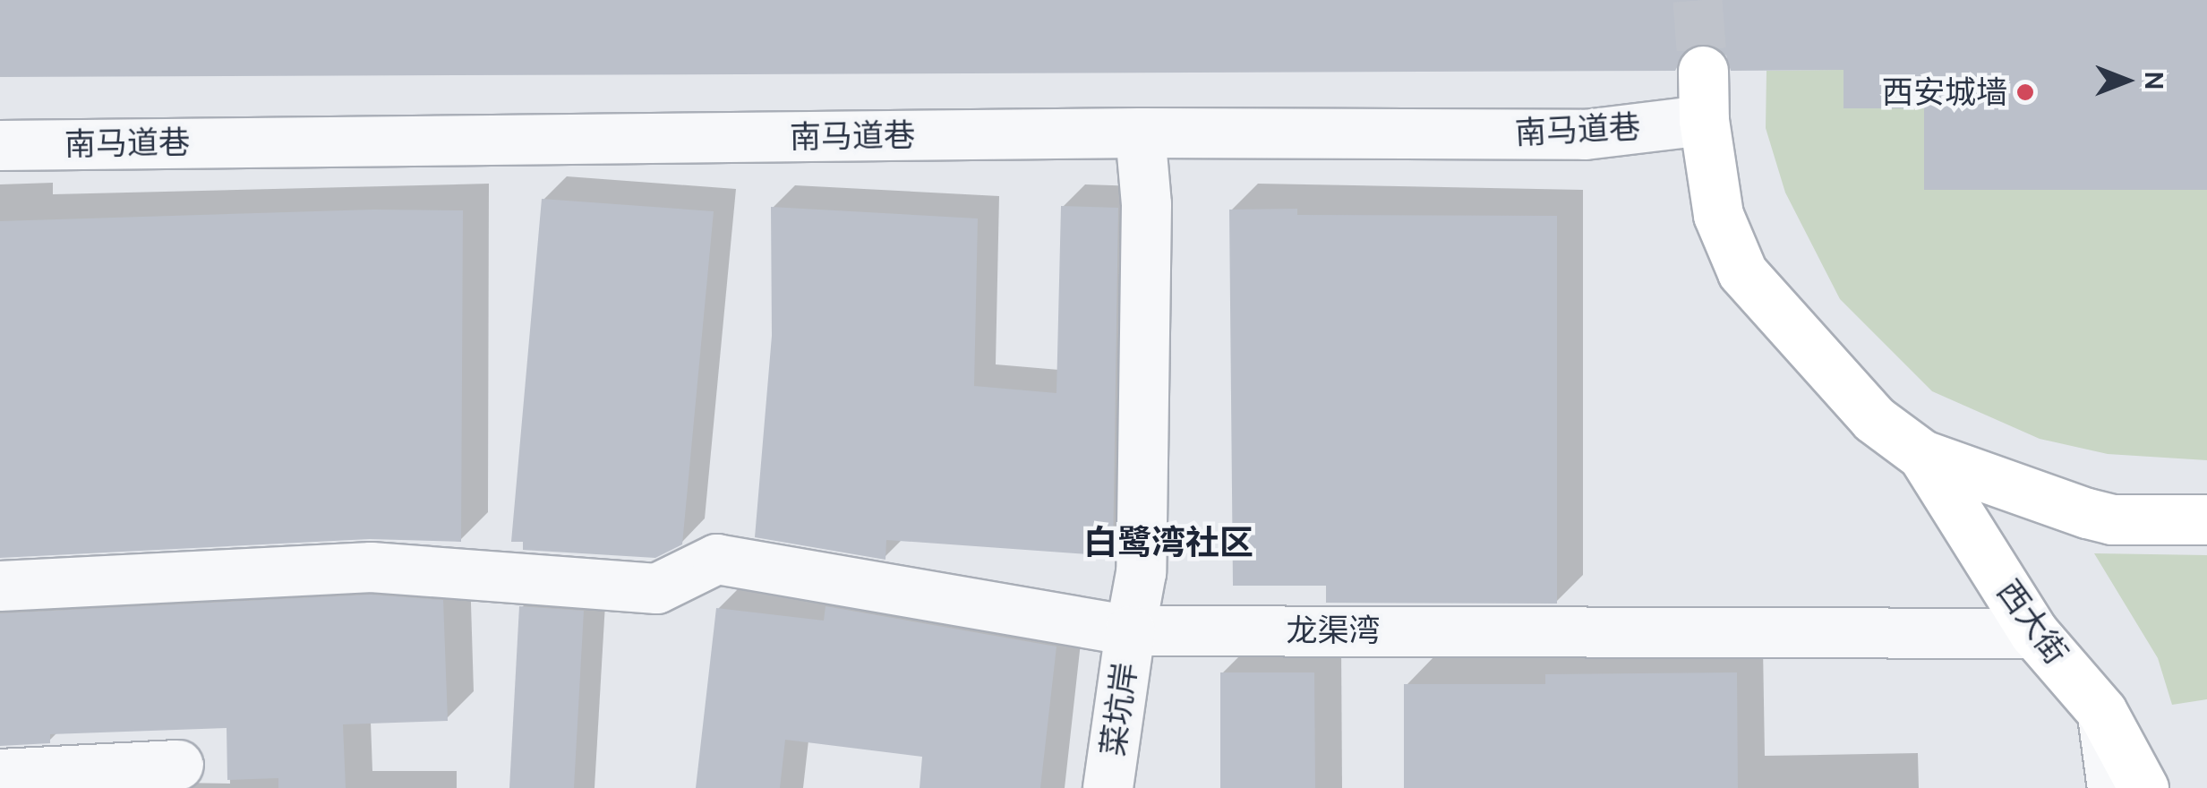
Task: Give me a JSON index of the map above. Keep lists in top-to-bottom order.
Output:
{
  "streets": {
    "main road": ["西大街"],
    "street": ["南马道巷", "龙渠湾", "菜坑岸"]
  },
  "crossings": [
    ["西大街", "龙渠湾"],
    ["龙渠湾", "菜坑岸"]
  ],
  "districts": ["白鹭湾社区"],
  "places": ["西安城墙"],
  "north": "right"
}
